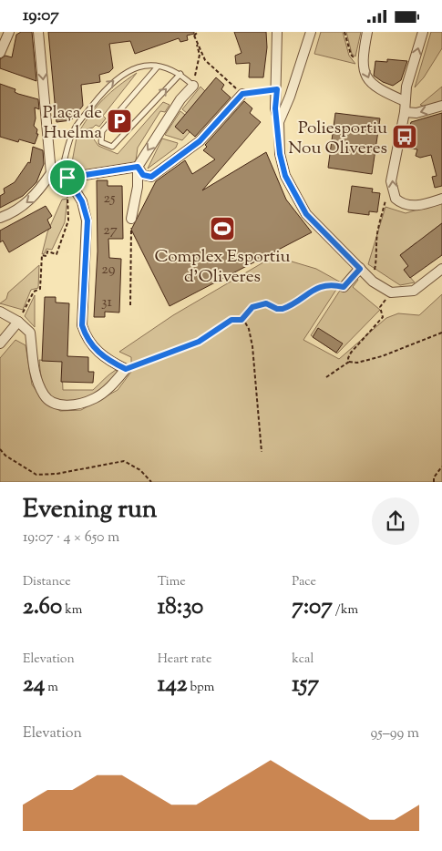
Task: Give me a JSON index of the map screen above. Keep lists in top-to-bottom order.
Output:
{
  "places": {
    "parking": ["Plaça de Huelma"],
    "bus stop": ["Poliesportiu Nou Oliveres"],
    "sports": ["Complex Esportiu d'Oliveres"]
  },
  "house_numbers": [
    "25",
    "27",
    "29",
    "31"
  ],
  "page": {
    "status": "19:07",
    "heading": ["Evening run", "19:07 · 4 × 650 m"],
    "stats": [
      ["Distance", "2.60 km"],
      ["Time", "18:30"],
      ["Pace", "7:07 /km"],
      ["Elevation", "24 m"],
      ["Heart rate", "142 bpm"],
      ["kcal", "157"]
    ],
    "chart": ["Elevation", "95–99 m"]
  }
}
